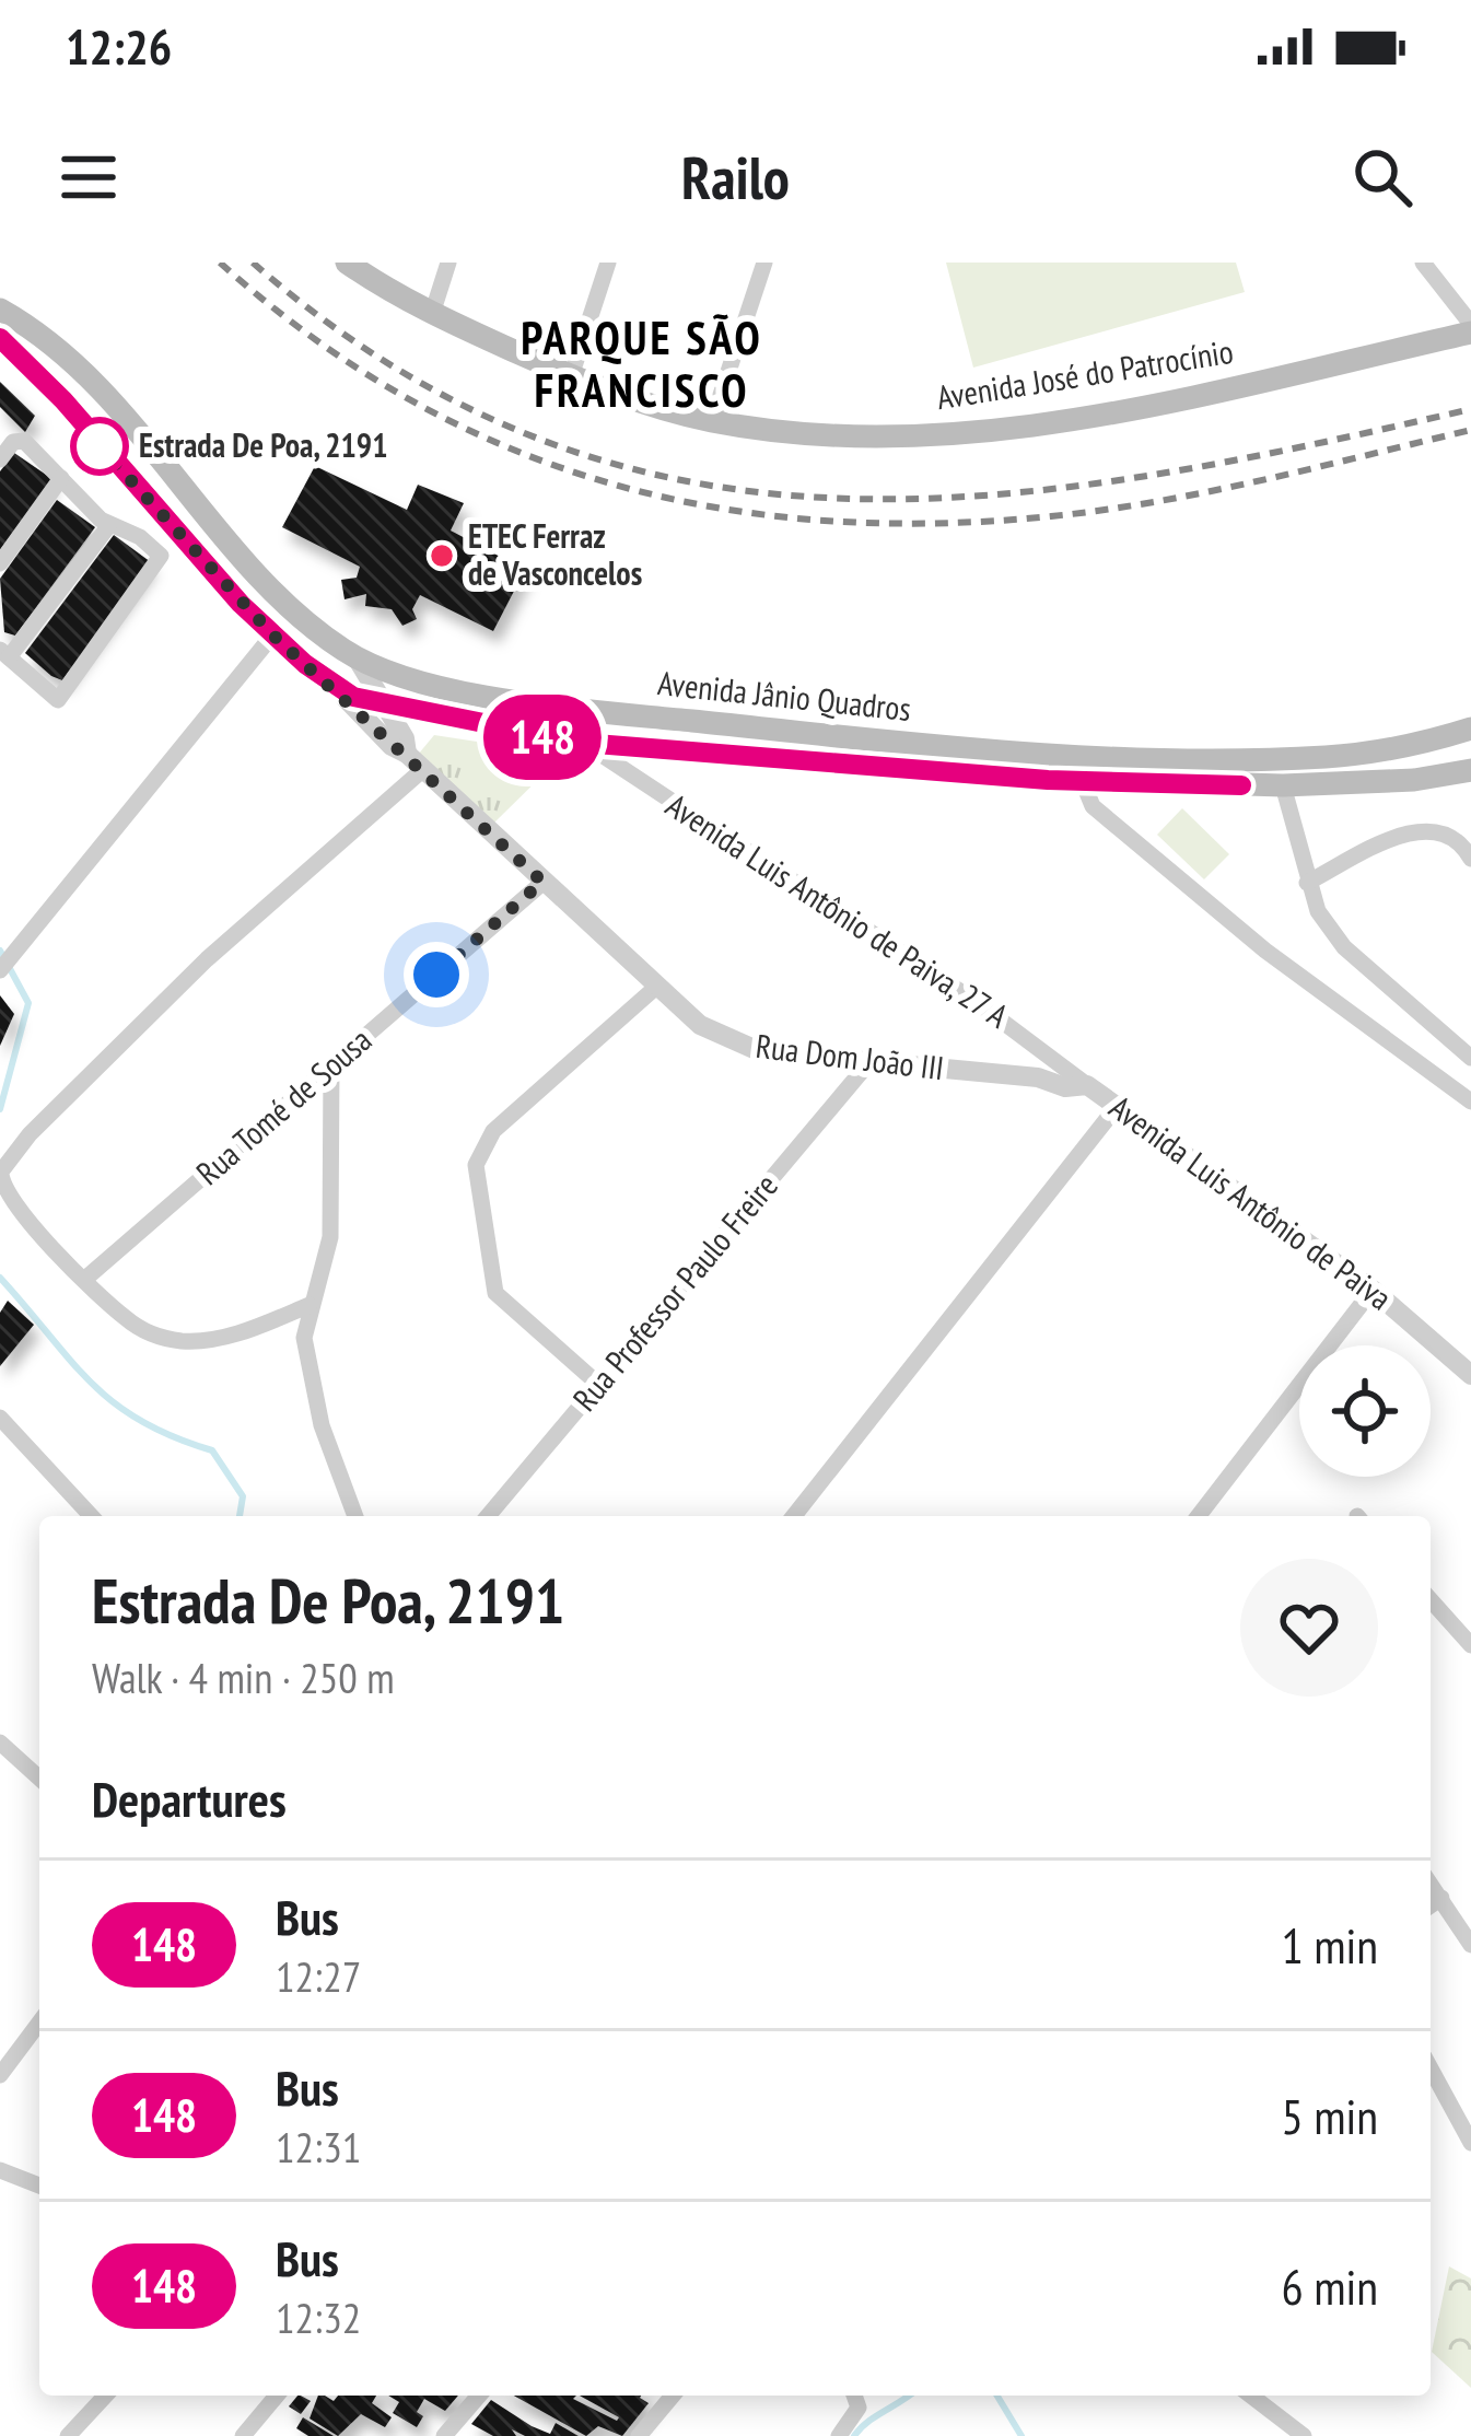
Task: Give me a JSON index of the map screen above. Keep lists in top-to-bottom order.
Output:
{
  "streets": {
    "main road": ["Avenida José do Patrocínio", "Avenida Jânio Quadros"],
    "street": [
      "Avenida Luis Antônio de Paiva, 27 A",
      "Rua Dom João III",
      "Rua Tomé de Sousa",
      "Avenida Luis Antônio de Paiva",
      "Rua Professor Paulo Freire"
    ]
  },
  "crossings": [
    ["Avenida Jânio Quadros", "Avenida Luis Antônio de Paiva, 27 A"],
    ["Avenida Jânio Quadros", "Rua Dom João III"],
    ["Avenida Luis Antônio de Paiva, 27 A", "Rua Dom João III"],
    ["Avenida Luis Antônio de Paiva, 27 A", "Avenida Luis Antônio de Paiva"],
    ["Rua Dom João III", "Rua Tomé de Sousa"],
    ["Rua Dom João III", "Avenida Luis Antônio de Paiva"],
    ["Rua Dom João III", "Rua Professor Paulo Freire"]
  ],
  "districts": ["PARQUE SÃO FRANCISCO"],
  "places": ["Estrada De Poa, 2191", "ETEC Ferraz de Vasconcelos"],
  "lines": ["bus line 148"],
  "page": {
    "status": "12:26",
    "header": "Railo",
    "on_map": "148",
    "heading": [
      ["Estrada De Poa, 2191", "Walk · 4 min · 250 m"],
      "Departures"
    ],
    "list": [
      {
        "mark": "148",
        "name": "Bus",
        "note": "12:27",
        "value": "1 min"
      },
      {
        "mark": "148",
        "name": "Bus",
        "note": "12:31",
        "value": "5 min"
      },
      {
        "mark": "148",
        "name": "Bus",
        "note": "12:32",
        "value": "6 min"
      }
    ]
  }
}
